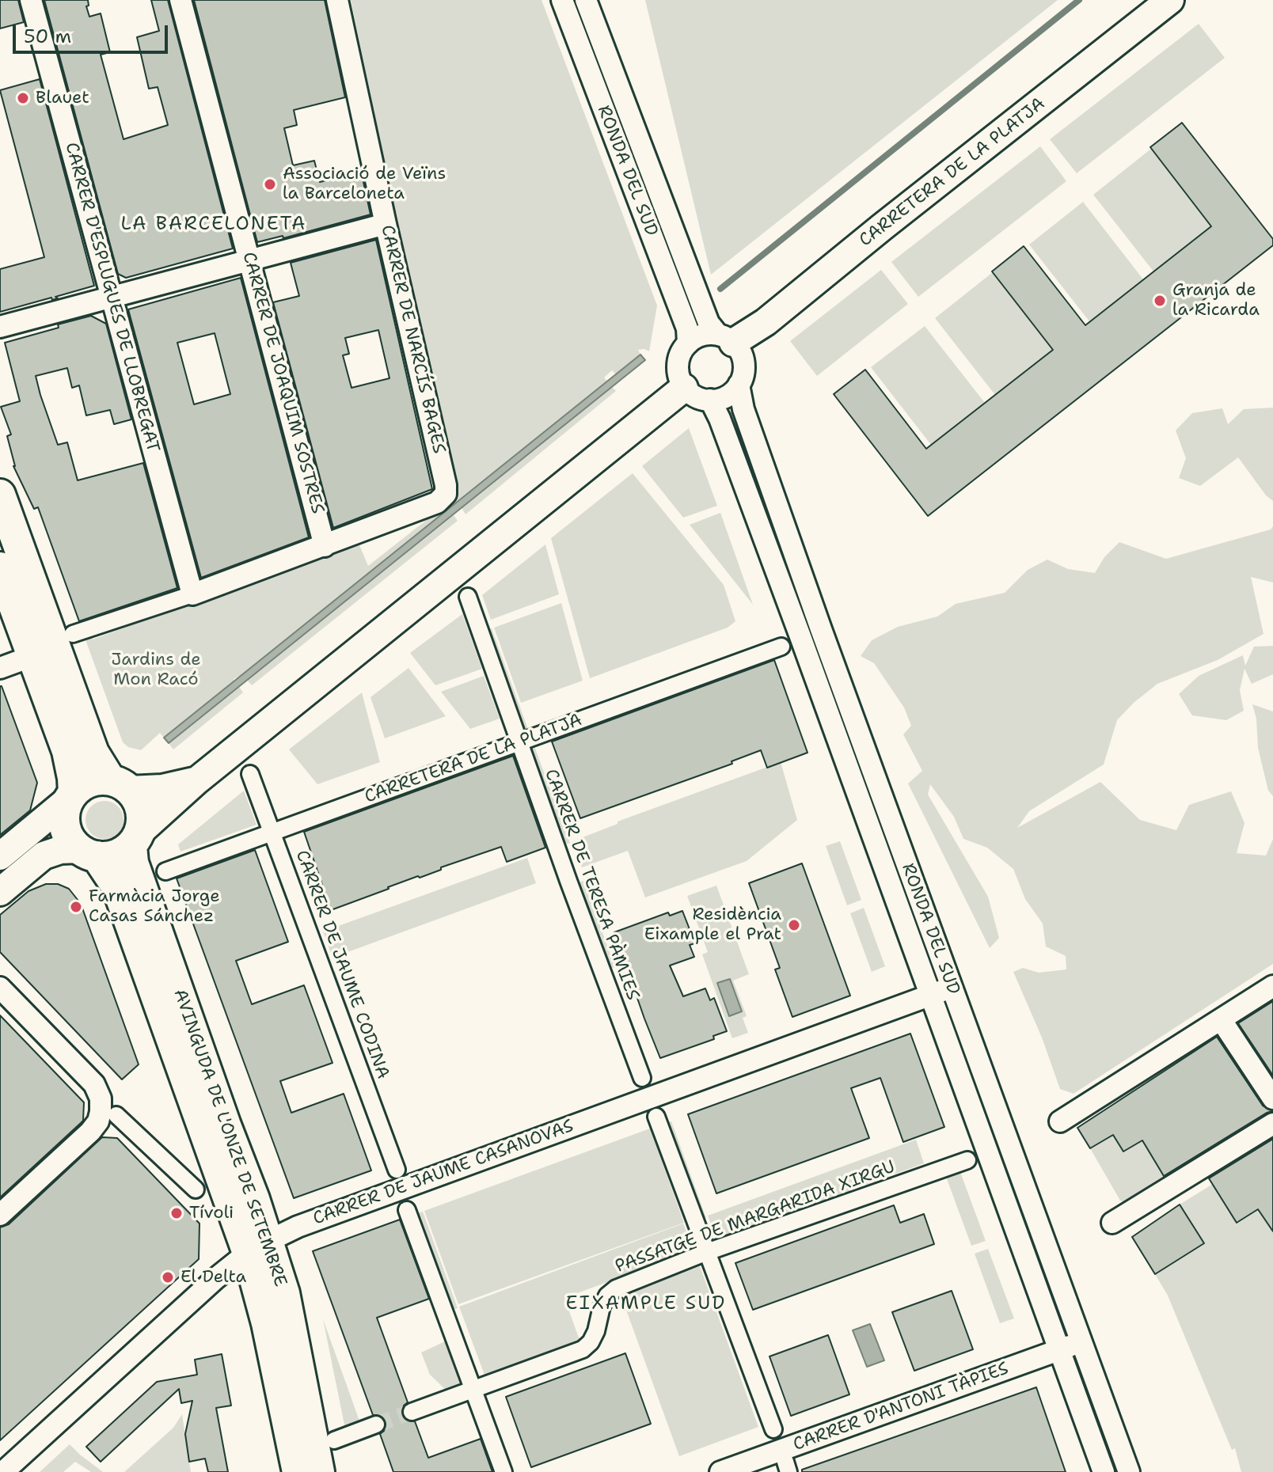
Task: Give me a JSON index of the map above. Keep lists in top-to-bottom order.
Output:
{
  "streets": {
    "main road": ["AVINGUDA DE L'ONZE DE SETEMBRE"],
    "street": [
      "RONDA DEL SUD",
      "CARRETERA DE LA PLATJA",
      "CARRER D'ESPLUGUES DE LLOBREGAT",
      "CARRER DE NARCÍS BAGES",
      "CARRER DE JOAQUIM SOSTRES",
      "CARRER DE TERESA PÀMIES",
      "CARRER DE JAUME CODINA",
      "CARRER DE JAUME CASANOVAS",
      "PASSATGE DE MARGARIDA XIRGU",
      "CARRER D'ANTONI TÀPIES"
    ]
  },
  "crossings": [
    ["RONDA DEL SUD", "CARRETERA DE LA PLATJA"],
    ["RONDA DEL SUD", "CARRER DE JAUME CASANOVAS"],
    ["RONDA DEL SUD", "CARRER D'ANTONI TÀPIES"],
    ["CARRETERA DE LA PLATJA", "CARRER DE TERESA PÀMIES"],
    ["CARRETERA DE LA PLATJA", "CARRER DE JAUME CODINA"],
    ["CARRER DE NARCÍS BAGES", "CARRER DE JOAQUIM SOSTRES"],
    ["AVINGUDA DE L'ONZE DE SETEMBRE", "CARRER DE JAUME CASANOVAS"]
  ],
  "districts": ["LA BARCELONETA", "EIXAMPLE SUD"],
  "parks": ["Jardins de Mon Racó"],
  "places": [
    "Blauet",
    "Associació de Veïns la Barceloneta",
    "Granja de la Ricarda",
    "Farmàcia Jorge Casas Sánchez",
    "Residència Eixample el Prat",
    "Tívoli",
    "El Delta"
  ],
  "scale_bar": "50 m"
}
